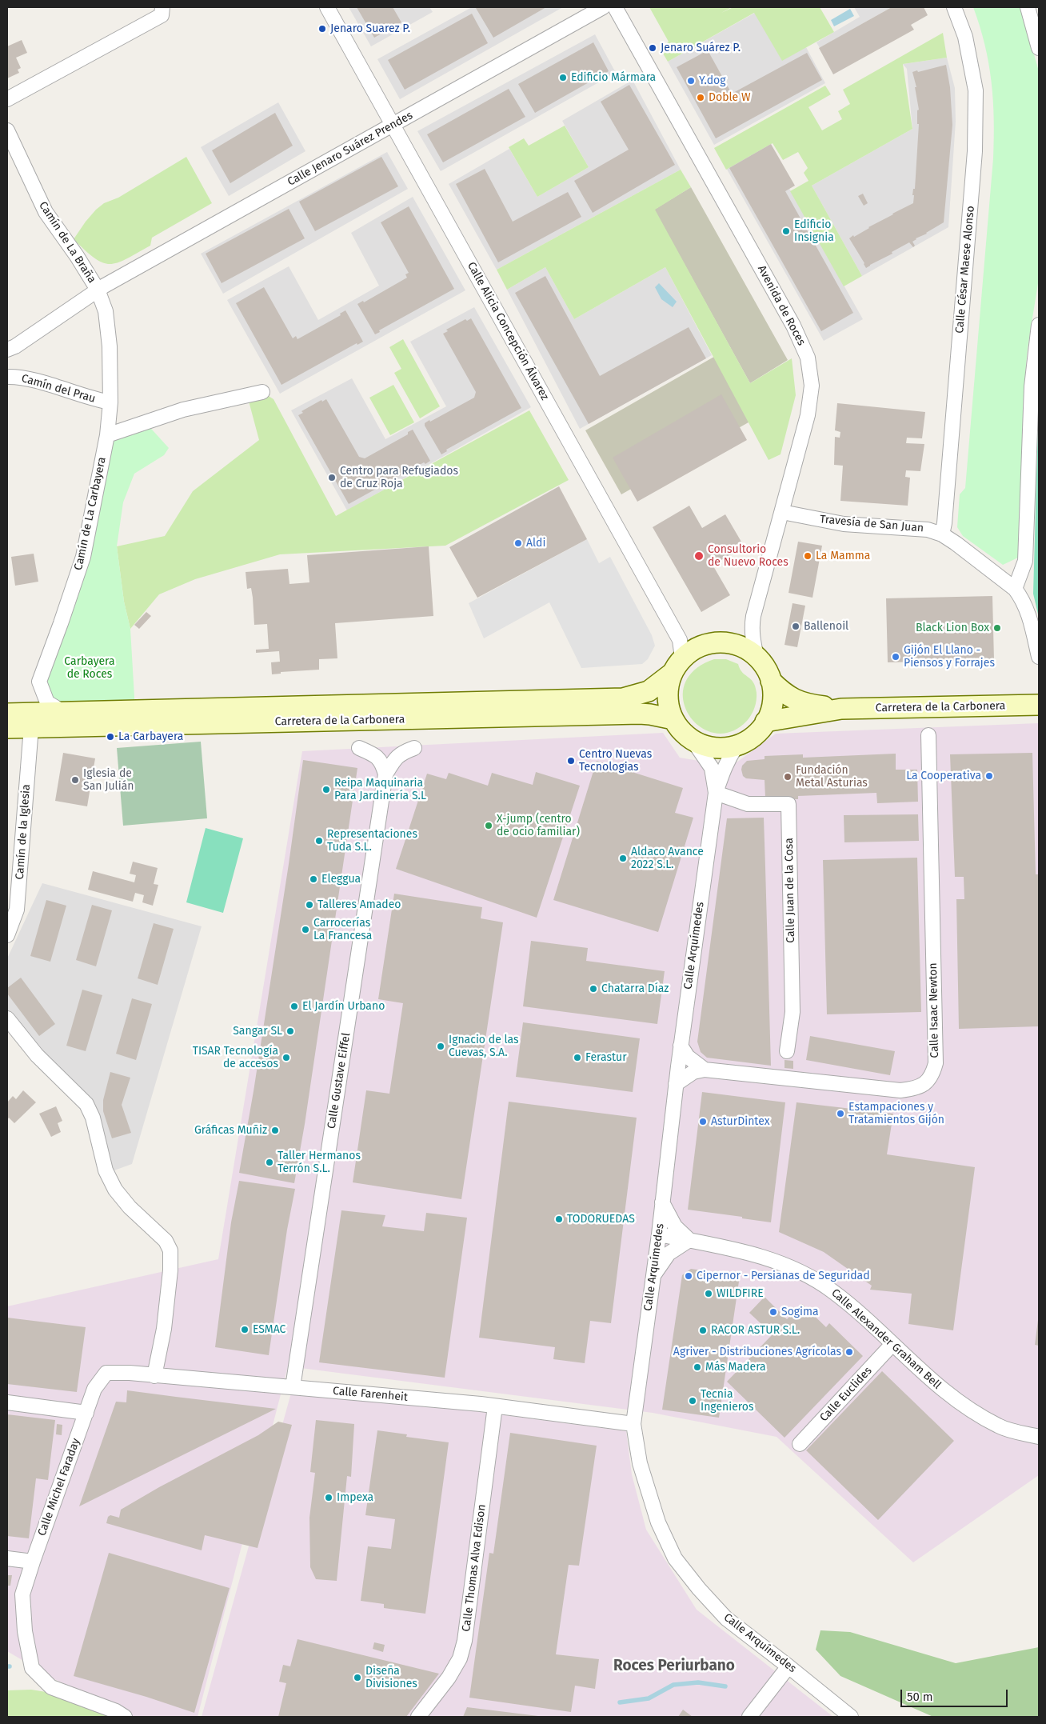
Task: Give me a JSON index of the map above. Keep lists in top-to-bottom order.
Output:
{
  "streets": {
    "street": [
      "Calle Jenaro Suárez Prendes",
      "Camín de La Braña",
      "Calle César Maese Alonso",
      "Avenida de Roces",
      "Calle Alicia Concepción Álvarez",
      "Camín del Prau",
      "Camín de La Carbayera",
      "Travesía de San Juan",
      "Carretera de la Carbonera",
      "Camín de la Iglesia",
      "Calle Juan de la Cosa",
      "Calle Arquímedes",
      "Calle Isaac Newton",
      "Calle Gustave Eiffel",
      "Calle Alexander Graham Bell",
      "Calle Farenheit",
      "Calle Euclides",
      "Calle Michel Faraday",
      "Calle Thomas Alva Edison"
    ]
  },
  "crossings": [
    ["Calle Jenaro Suárez Prendes", "Camín de La Braña"],
    ["Calle Jenaro Suárez Prendes", "Calle Alicia Concepción Álvarez"],
    ["Camín de La Braña", "Camín del Prau"],
    ["Camín de La Braña", "Camín de La Carbayera"],
    ["Calle César Maese Alonso", "Travesía de San Juan"],
    ["Avenida de Roces", "Calle Alicia Concepción Álvarez"],
    ["Avenida de Roces", "Travesía de San Juan"],
    ["Avenida de Roces", "Carretera de la Carbonera"],
    ["Avenida de Roces", "Calle Arquímedes"],
    ["Calle Alicia Concepción Álvarez", "Carretera de la Carbonera"],
    ["Calle Alicia Concepción Álvarez", "Calle Arquímedes"],
    ["Camín del Prau", "Camín de La Carbayera"],
    ["Camín de La Carbayera", "Carretera de la Carbonera"],
    ["Carretera de la Carbonera", "Camín de la Iglesia"],
    ["Carretera de la Carbonera", "Calle Arquímedes"],
    ["Calle Juan de la Cosa", "Calle Arquímedes"],
    ["Calle Arquímedes", "Calle Isaac Newton"],
    ["Calle Arquímedes", "Calle Alexander Graham Bell"],
    ["Calle Arquímedes", "Calle Farenheit"],
    ["Calle Gustave Eiffel", "Calle Farenheit"],
    ["Calle Alexander Graham Bell", "Calle Euclides"],
    ["Calle Farenheit", "Calle Michel Faraday"],
    ["Calle Farenheit", "Calle Thomas Alva Edison"]
  ],
  "districts": ["Roces Periurbano"],
  "parks": ["Carbayera de Roces"],
  "places": [
    "Jenaro Suarez P.",
    "Jenaro Suárez P.",
    "Edificio Mármara",
    "Y.dog",
    "Doble W",
    "Edificio Insignia",
    "Centro para Refugiados de Cruz Roja",
    "Aldi",
    "Consultorio de Nuevo Roces",
    "La Mamma",
    "Ballenoil",
    "Black Lion Box",
    "Gijón El Llano - Piensos y Forrajes",
    "La Carbayera",
    "Centro Nuevas Tecnologias",
    "La Cooperativa",
    "Fundación Metal Asturias",
    "Iglesia de San Julián",
    "Reipa Maquinaria Para Jardinería S.L",
    "X-jump (centro de ocio familiar)",
    "Representaciones Tuda S.L.",
    "Aldaco Avance 2022 S.L.",
    "Eleggua",
    "Talleres Amadeo",
    "Carrocerías La Francesa",
    "Chatarra Díaz",
    "El Jardín Urbano",
    "Sangar SL",
    "Ignacio de las Cuevas, S.A.",
    "TISAR Tecnología de accesos",
    "Ferastur",
    "Estampaciones y Tratamientos Gijón",
    "AsturDintex",
    "Gráficas Muñiz",
    "Taller Hermanos Terrón S.L.",
    "TODORUEDAS",
    "Cipernor - Persianas de Seguridad",
    "WILDFIRE",
    "Sogima",
    "ESMAC",
    "RACOR ASTUR S.L.",
    "Agriver - Distribuciones Agrícolas",
    "Más Madera",
    "Tecnia Ingenieros",
    "Impexa",
    "Diseña Divisiones"
  ],
  "scale_bar": "50 m"
}
